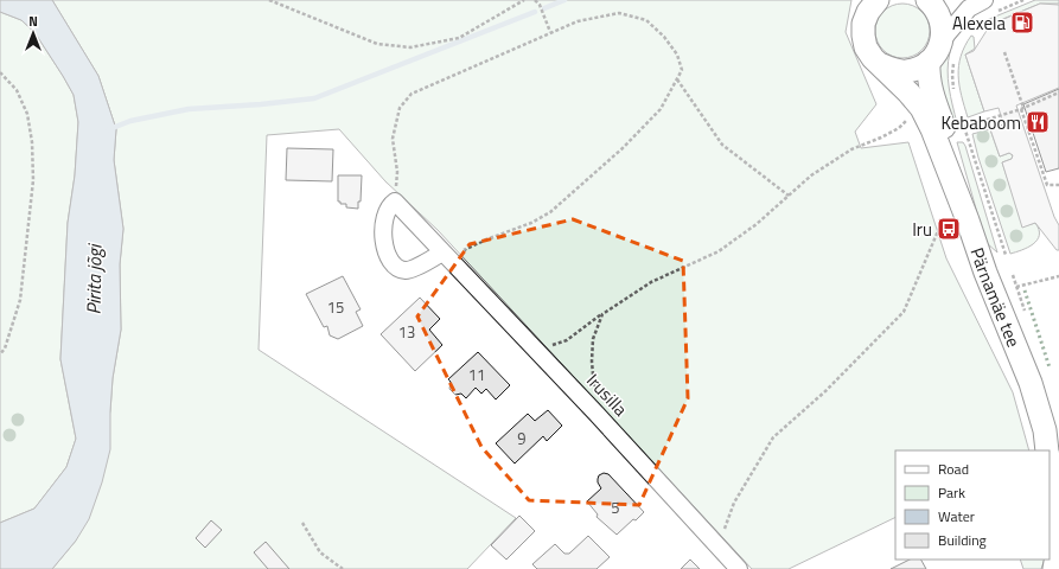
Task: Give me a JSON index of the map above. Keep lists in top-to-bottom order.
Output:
{
  "streets": {
    "main road": ["Pärnamäe tee"],
    "street": ["Irusilla"]
  },
  "water": ["Pirita jõgi"],
  "places": {
    "fuel station": ["Alexela"],
    "restaurant": ["Kebaboom"],
    "bus stop": ["Iru"]
  },
  "house_numbers": [
    "15",
    "13",
    "11",
    "9",
    "5"
  ],
  "legend": [
    "Road",
    "Park",
    "Water",
    "Building"
  ],
  "north": "top"
}
